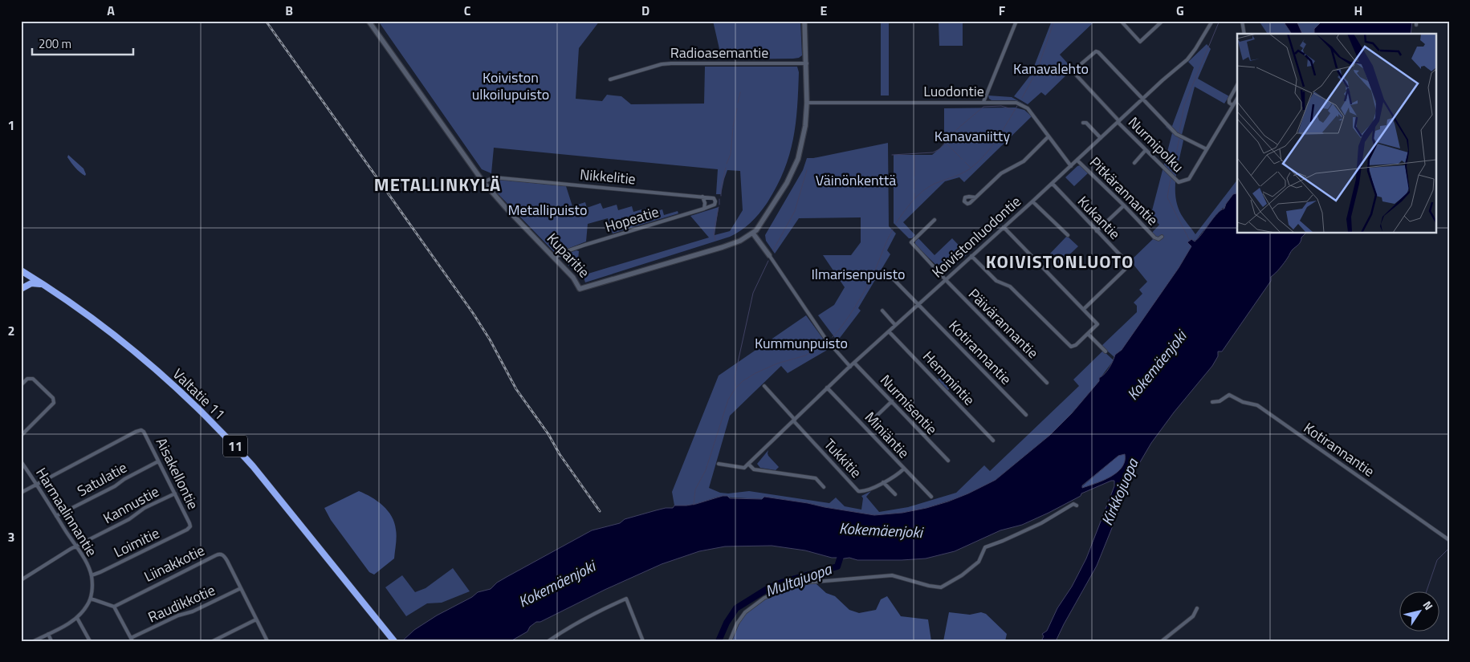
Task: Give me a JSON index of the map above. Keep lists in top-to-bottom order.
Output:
{
  "streets": {
    "highway": ["Valtatie 11", "11"],
    "street": [
      "Radioasemantie",
      "Luodontie",
      "Nurmipolku",
      "Nikkelitie",
      "Pitkärannantie",
      "Kukantie",
      "Hopeatie",
      "Koivistonluodontie",
      "Kuparitie",
      "Päivärannantie",
      "Kotirannantie",
      "Hemmintie",
      "Nurmisentie",
      "Miniäntie",
      "Tukkitie",
      "Aisakellontie",
      "Satulatie",
      "Kannustie",
      "Harmaalinnantie",
      "Loimitie",
      "Liinakkotie",
      "Raudikkotie"
    ]
  },
  "crossings": [
    ["Luodontie", "Koivistonluodontie"],
    ["Nurmipolku", "Koivistonluodontie"],
    ["Nikkelitie", "Kuparitie"],
    ["Pitkärannantie", "Koivistonluodontie"],
    ["Kukantie", "Koivistonluodontie"],
    ["Hopeatie", "Kuparitie"],
    ["Koivistonluodontie", "Päivärannantie"],
    ["Koivistonluodontie", "Kotirannantie"],
    ["Koivistonluodontie", "Hemmintie"],
    ["Koivistonluodontie", "Nurmisentie"],
    ["Koivistonluodontie", "Miniäntie"],
    ["Koivistonluodontie", "Tukkitie"],
    ["Miniäntie", "Tukkitie"],
    ["Aisakellontie", "Satulatie"],
    ["Aisakellontie", "Kannustie"],
    ["Aisakellontie", "Harmaalinnantie"],
    ["Aisakellontie", "Loimitie"],
    ["Satulatie", "Harmaalinnantie"],
    ["Kannustie", "Harmaalinnantie"],
    ["Harmaalinnantie", "Loimitie"],
    ["Liinakkotie", "Raudikkotie"]
  ],
  "districts": ["METALLINKYLÄ", "KOIVISTONLUOTO"],
  "water": ["Kokemäenjoki", "Kirkkojuopa", "Multajuopa"],
  "parks": [
    "Kanavalehto",
    "Koiviston ulkoilupuisto",
    "Kanavaniitty",
    "Väinönkenttä",
    "Metallipuisto",
    "Ilmarisenpuisto",
    "Kummunpuisto"
  ],
  "scale_bar": "200 m",
  "north": "top right",
  "grid": {
    "columns": [
      "A",
      "B",
      "C",
      "D",
      "E",
      "F",
      "G",
      "H"
    ],
    "rows": ["1", "2", "3"]
  }
}
